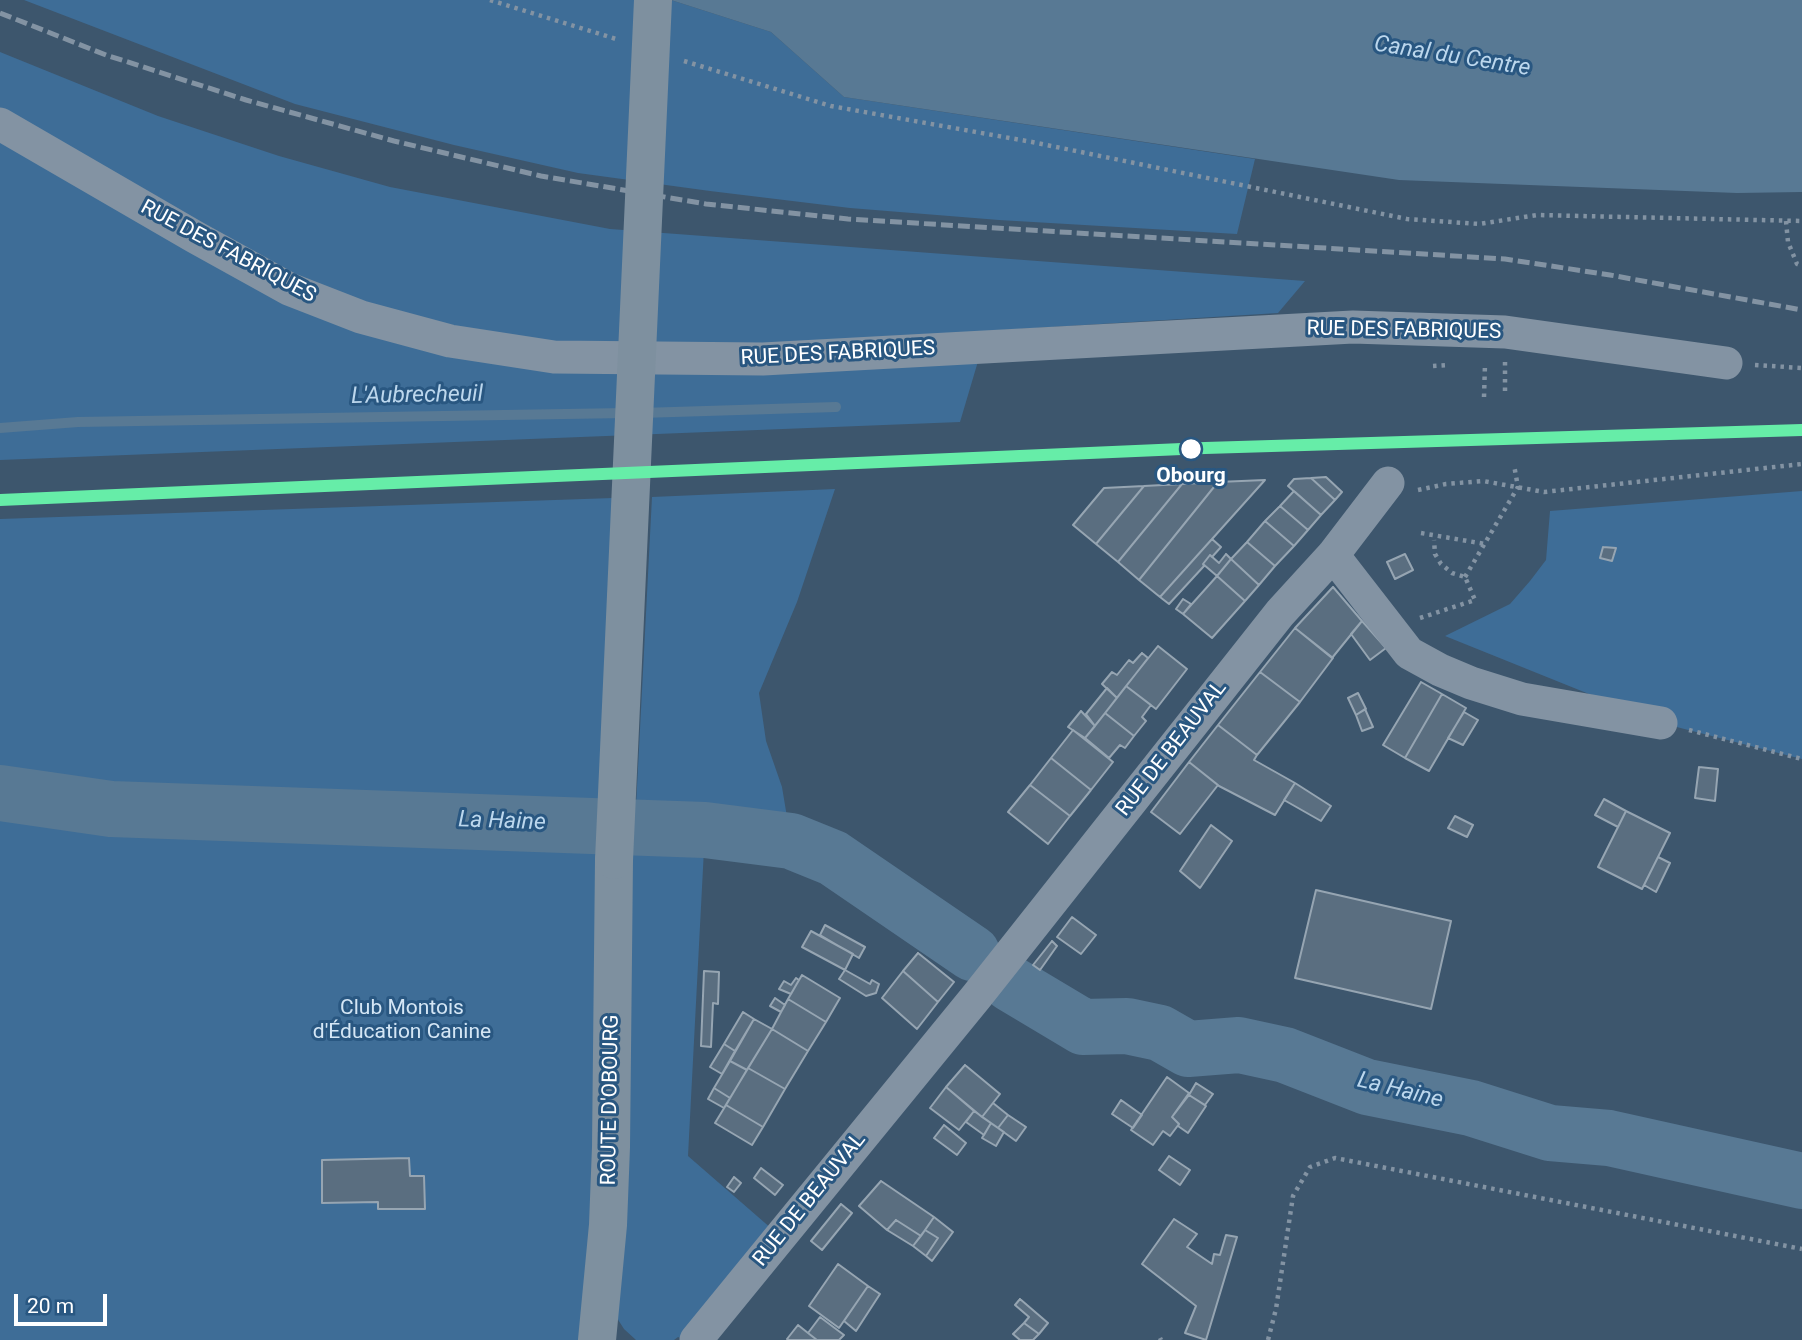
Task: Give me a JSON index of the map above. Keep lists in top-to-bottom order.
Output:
{
  "streets": {
    "main road": ["ROUTE D'OBOURG"],
    "street": ["RUE DES FABRIQUES", "RUE DE BEAUVAL"]
  },
  "water": ["Canal du Centre", "L'Aubrecheuil", "La Haine"],
  "parks": ["Club Montois d'Éducation Canine"],
  "places": ["Obourg"],
  "scale_bar": "20 m"
}
